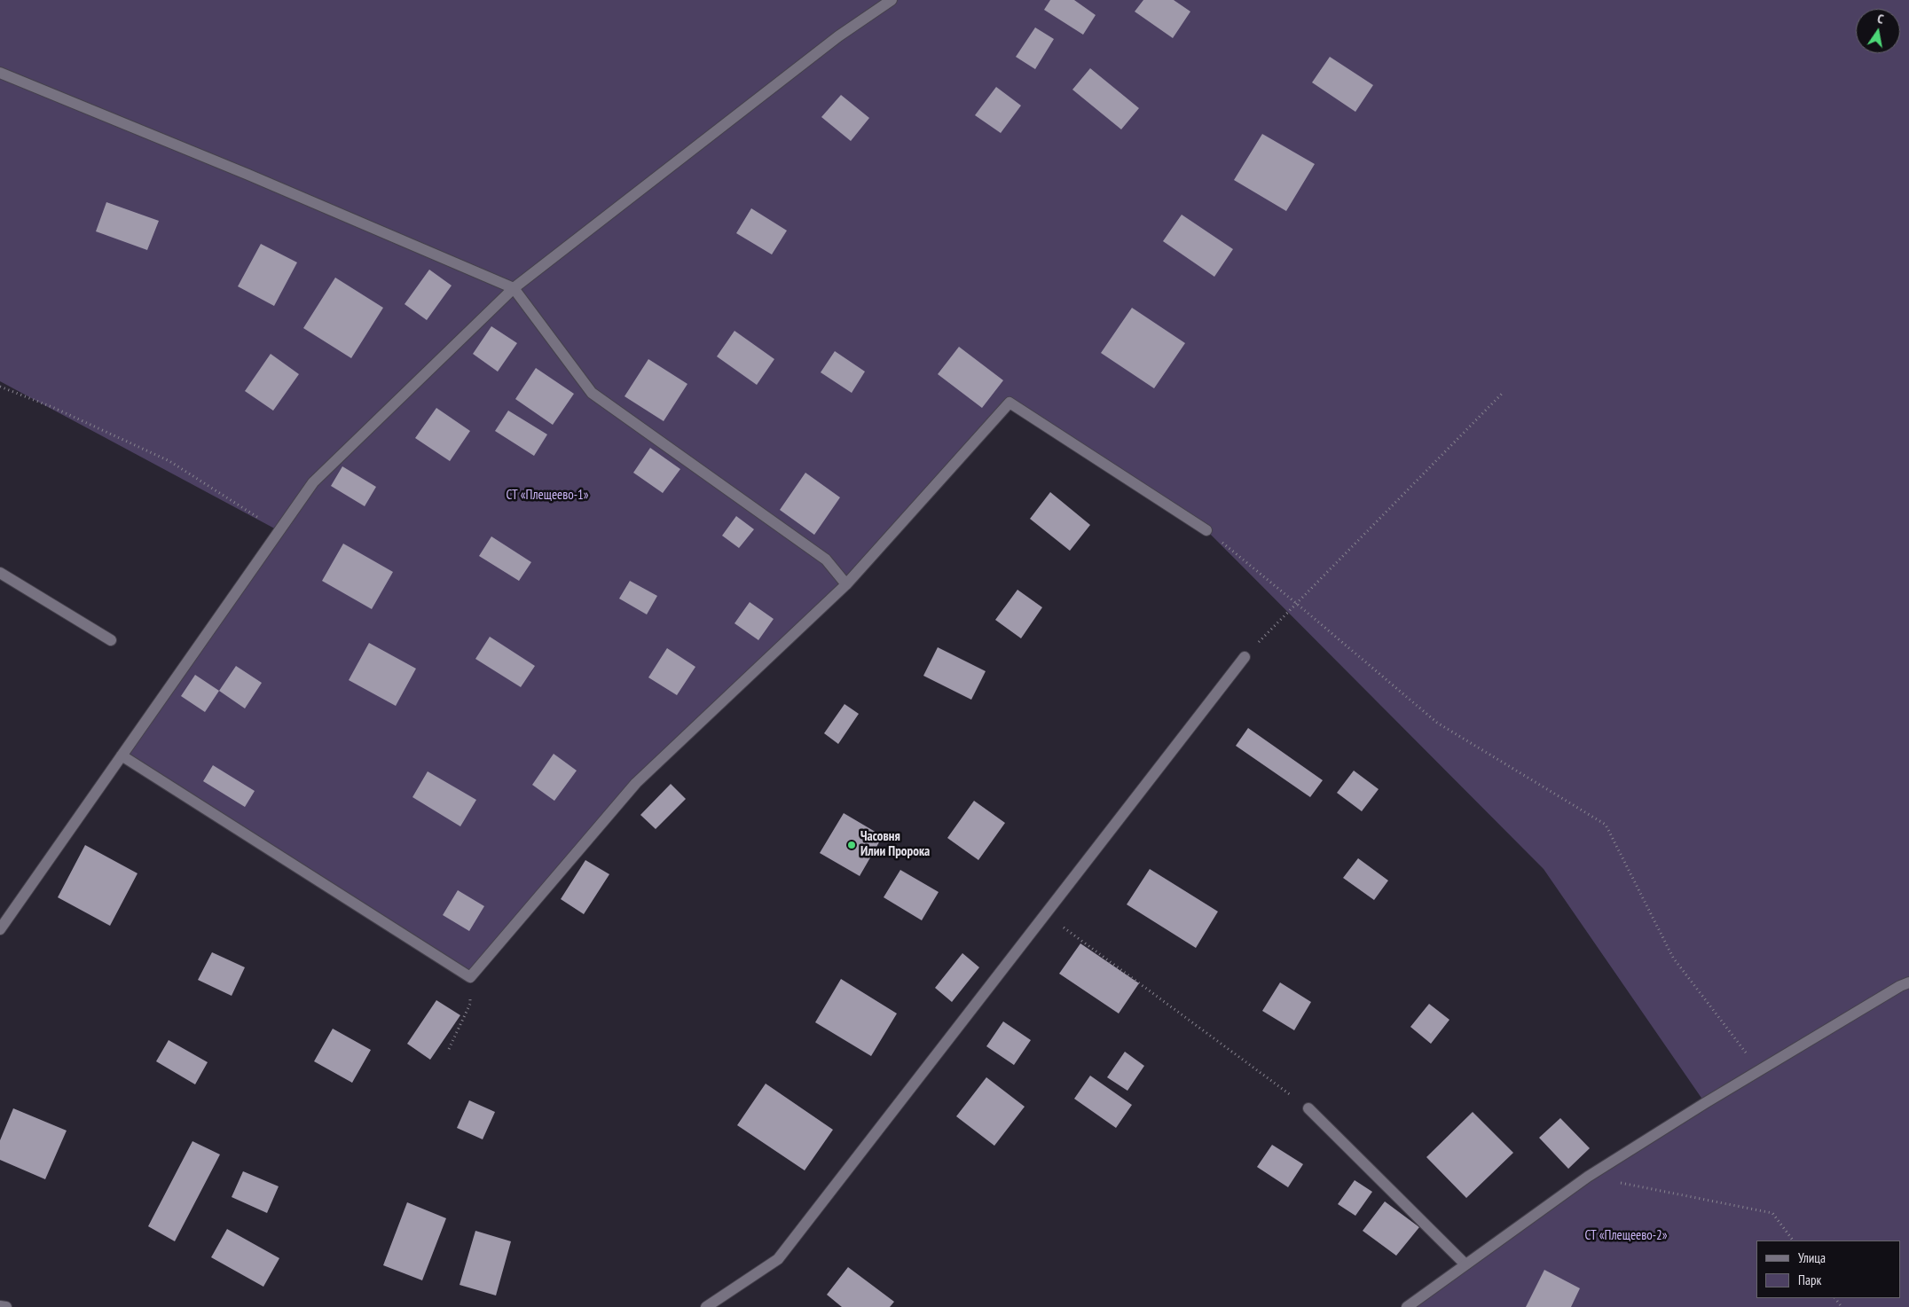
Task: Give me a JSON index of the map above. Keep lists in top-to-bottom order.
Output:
{
  "parks": ["СТ «Плещеево-1»", "СТ «Плещеево-2»"],
  "places": ["Часовня Илии Пророка"],
  "legend": ["Улица", "Парк"],
  "north": "top"
}
